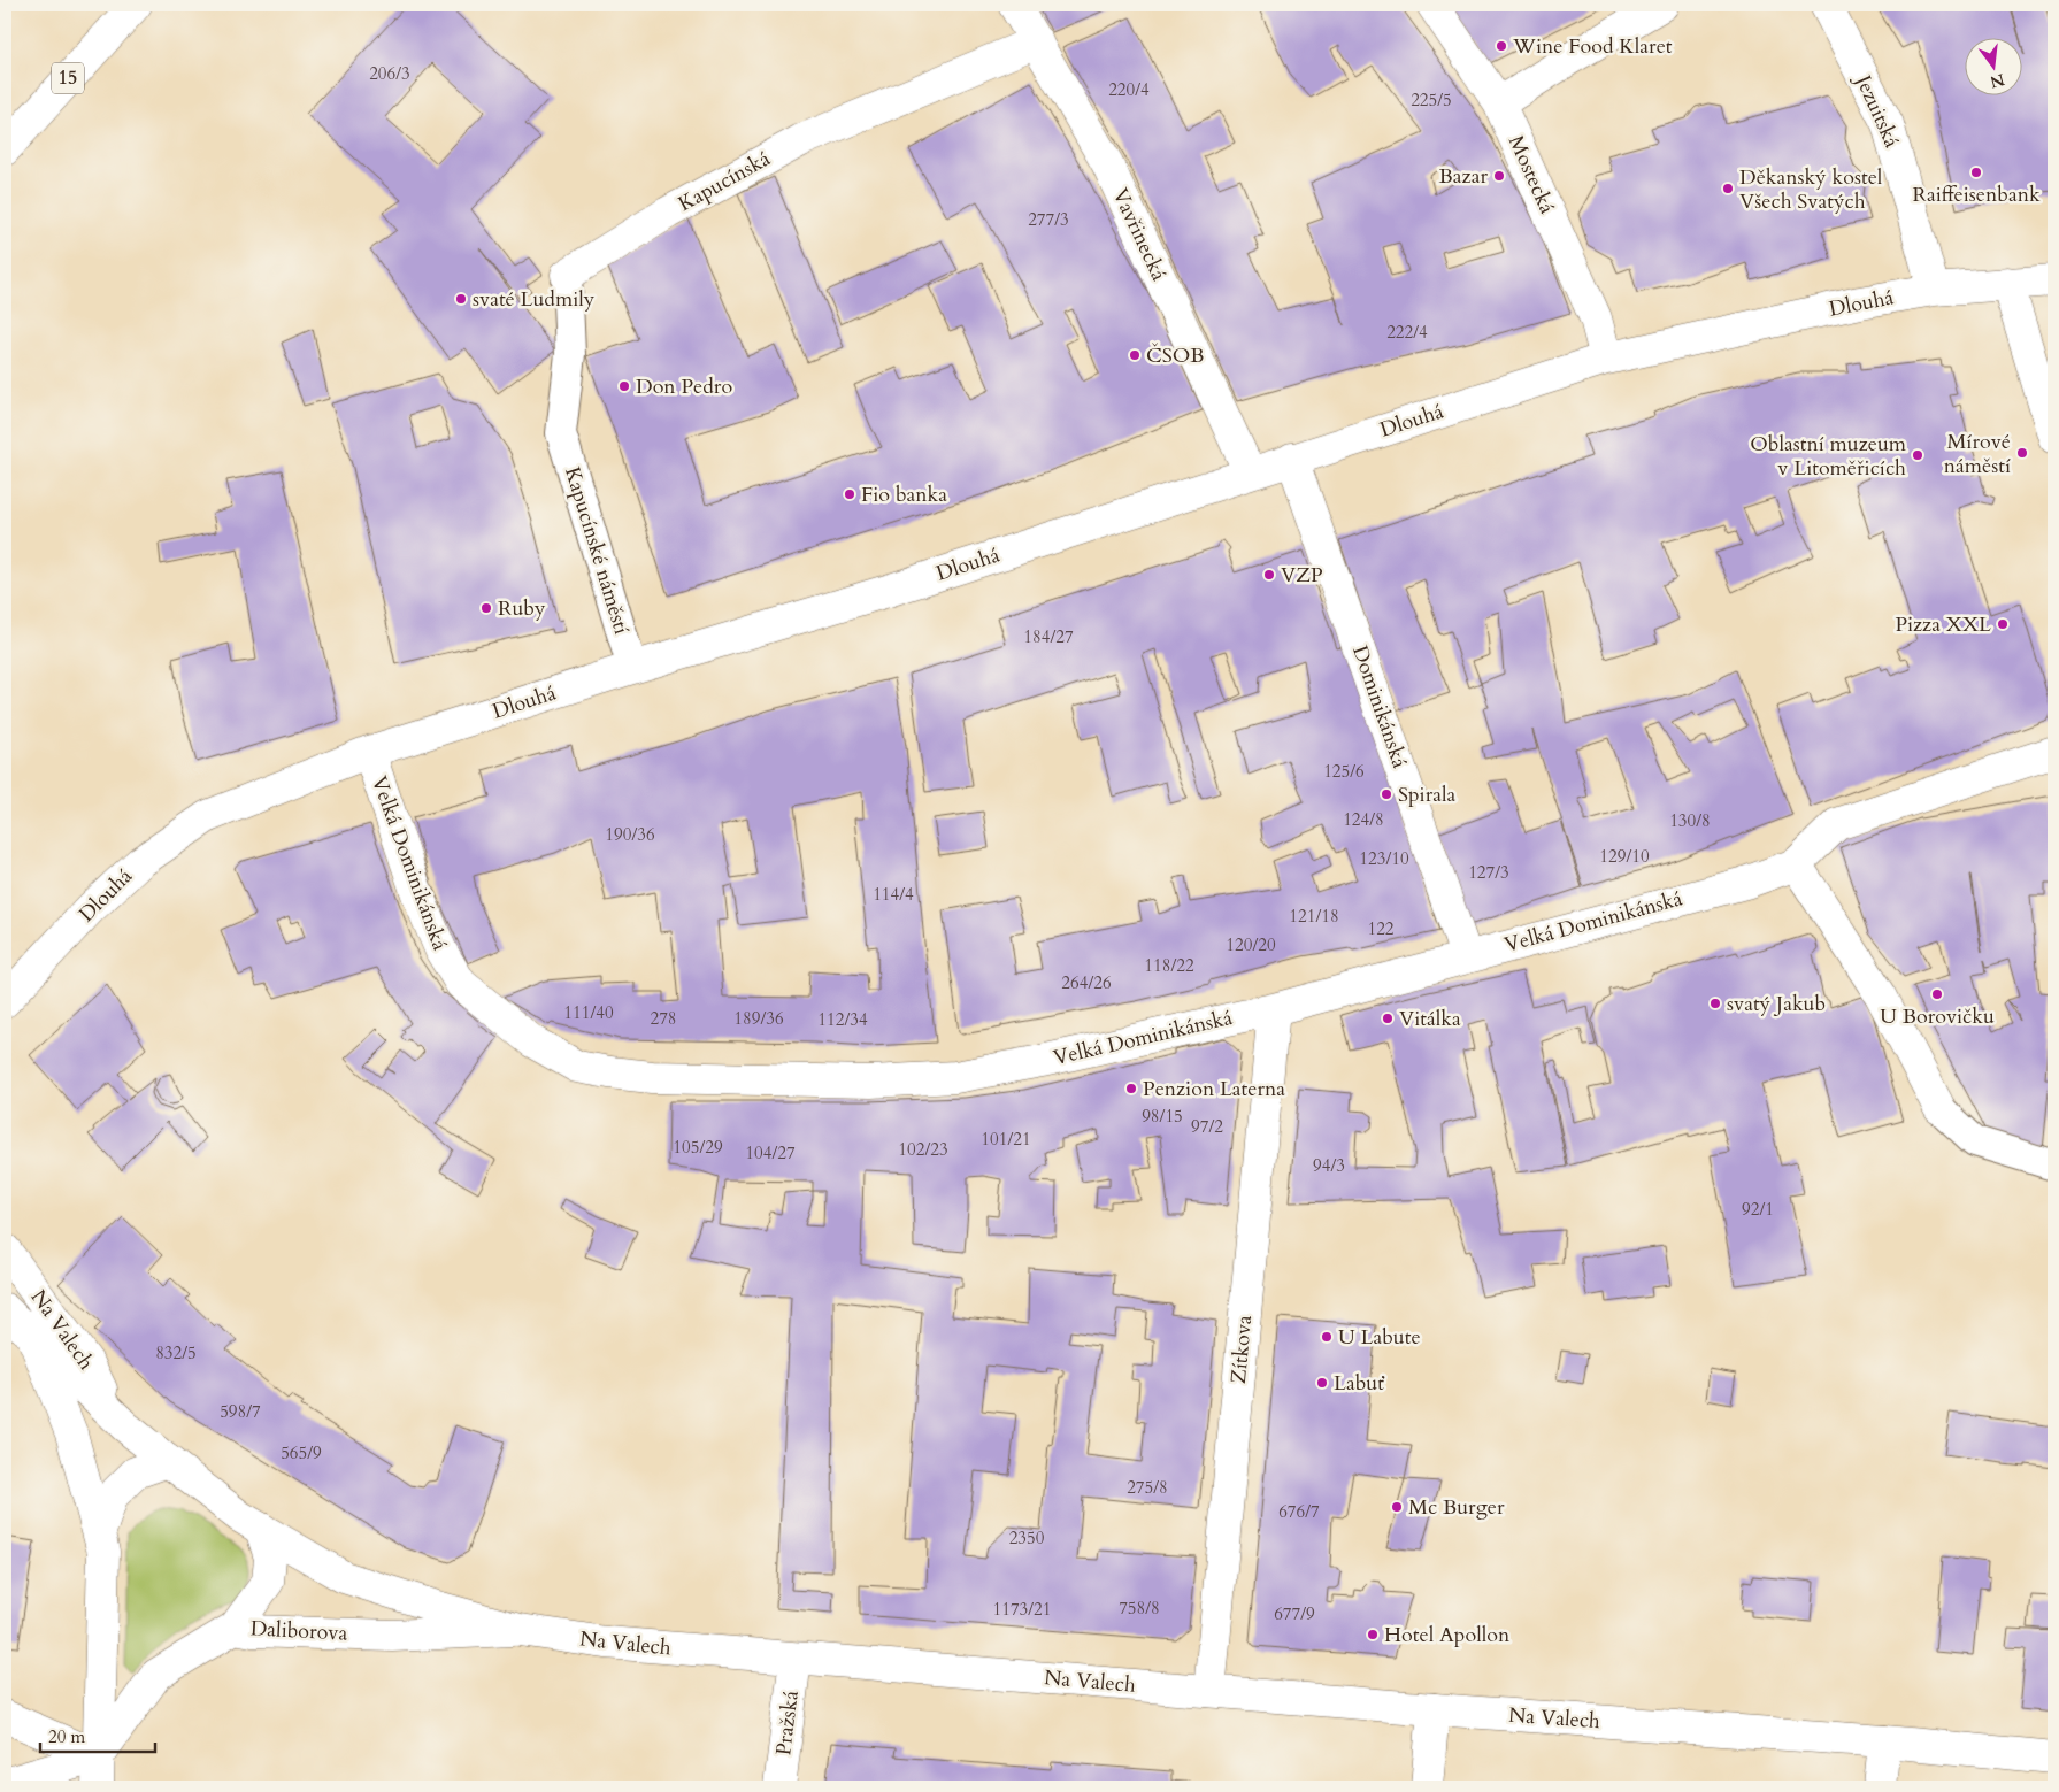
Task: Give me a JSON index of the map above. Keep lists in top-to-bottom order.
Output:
{
  "streets": {
    "street": [
      "15",
      "Jezuitská",
      "Mostecká",
      "Kapucínská",
      "Vavřinecká",
      "Dlouhá",
      "Kapucínské náměstí",
      "Dominikánská",
      "Velká Dominikánská",
      "Na Valech",
      "Zítkova",
      "Daliborova",
      "Pražská"
    ]
  },
  "crossings": [
    ["Jezuitská", "Dlouhá"],
    ["Mostecká", "Dlouhá"],
    ["Kapucínská", "Vavřinecká"],
    ["Kapucínská", "Kapucínské náměstí"],
    ["Vavřinecká", "Dlouhá"],
    ["Dlouhá", "Kapucínské náměstí"],
    ["Dlouhá", "Dominikánská"],
    ["Dlouhá", "Velká Dominikánská"],
    ["Dominikánská", "Velká Dominikánská"],
    ["Velká Dominikánská", "Zítkova"],
    ["Na Valech", "Zítkova"],
    ["Na Valech", "Daliborova"],
    ["Na Valech", "Pražská"]
  ],
  "places": [
    "Wine Food Klaret",
    "Raiffeisenbank",
    "Bazar",
    "Děkanský kostel Všech Svatých",
    "svaté Ludmily",
    "ČSOB",
    "Don Pedro",
    "Mírové náměstí",
    "Oblastní muzeum v Litoměřicích",
    "Fio banka",
    "VZP",
    "Ruby",
    "Pizza XXL",
    "Spirala",
    "U Borovičku",
    "svatý Jakub",
    "Vitálka",
    "Penzion Laterna",
    "U Labute",
    "Labuť",
    "Mc Burger",
    "Hotel Apollon"
  ],
  "house_numbers": [
    "206/3",
    "220/4",
    "225/5",
    "277/3",
    "222/4",
    "184/27",
    "125/6",
    "124/8",
    "130/8",
    "190/36",
    "129/10",
    "123/10",
    "127/3",
    "114/4",
    "121/18",
    "122",
    "120/20",
    "118/22",
    "264/26",
    "111/40",
    "278",
    "189/36",
    "112/34",
    "98/15",
    "97/2",
    "101/21",
    "105/29",
    "102/23",
    "104/27",
    "94/3",
    "92/1",
    "832/5",
    "598/7",
    "565/9",
    "275/8",
    "676/7",
    "2350",
    "758/8",
    "1173/21",
    "677/9"
  ],
  "scale_bar": "20 m",
  "north": "bottom"
}
